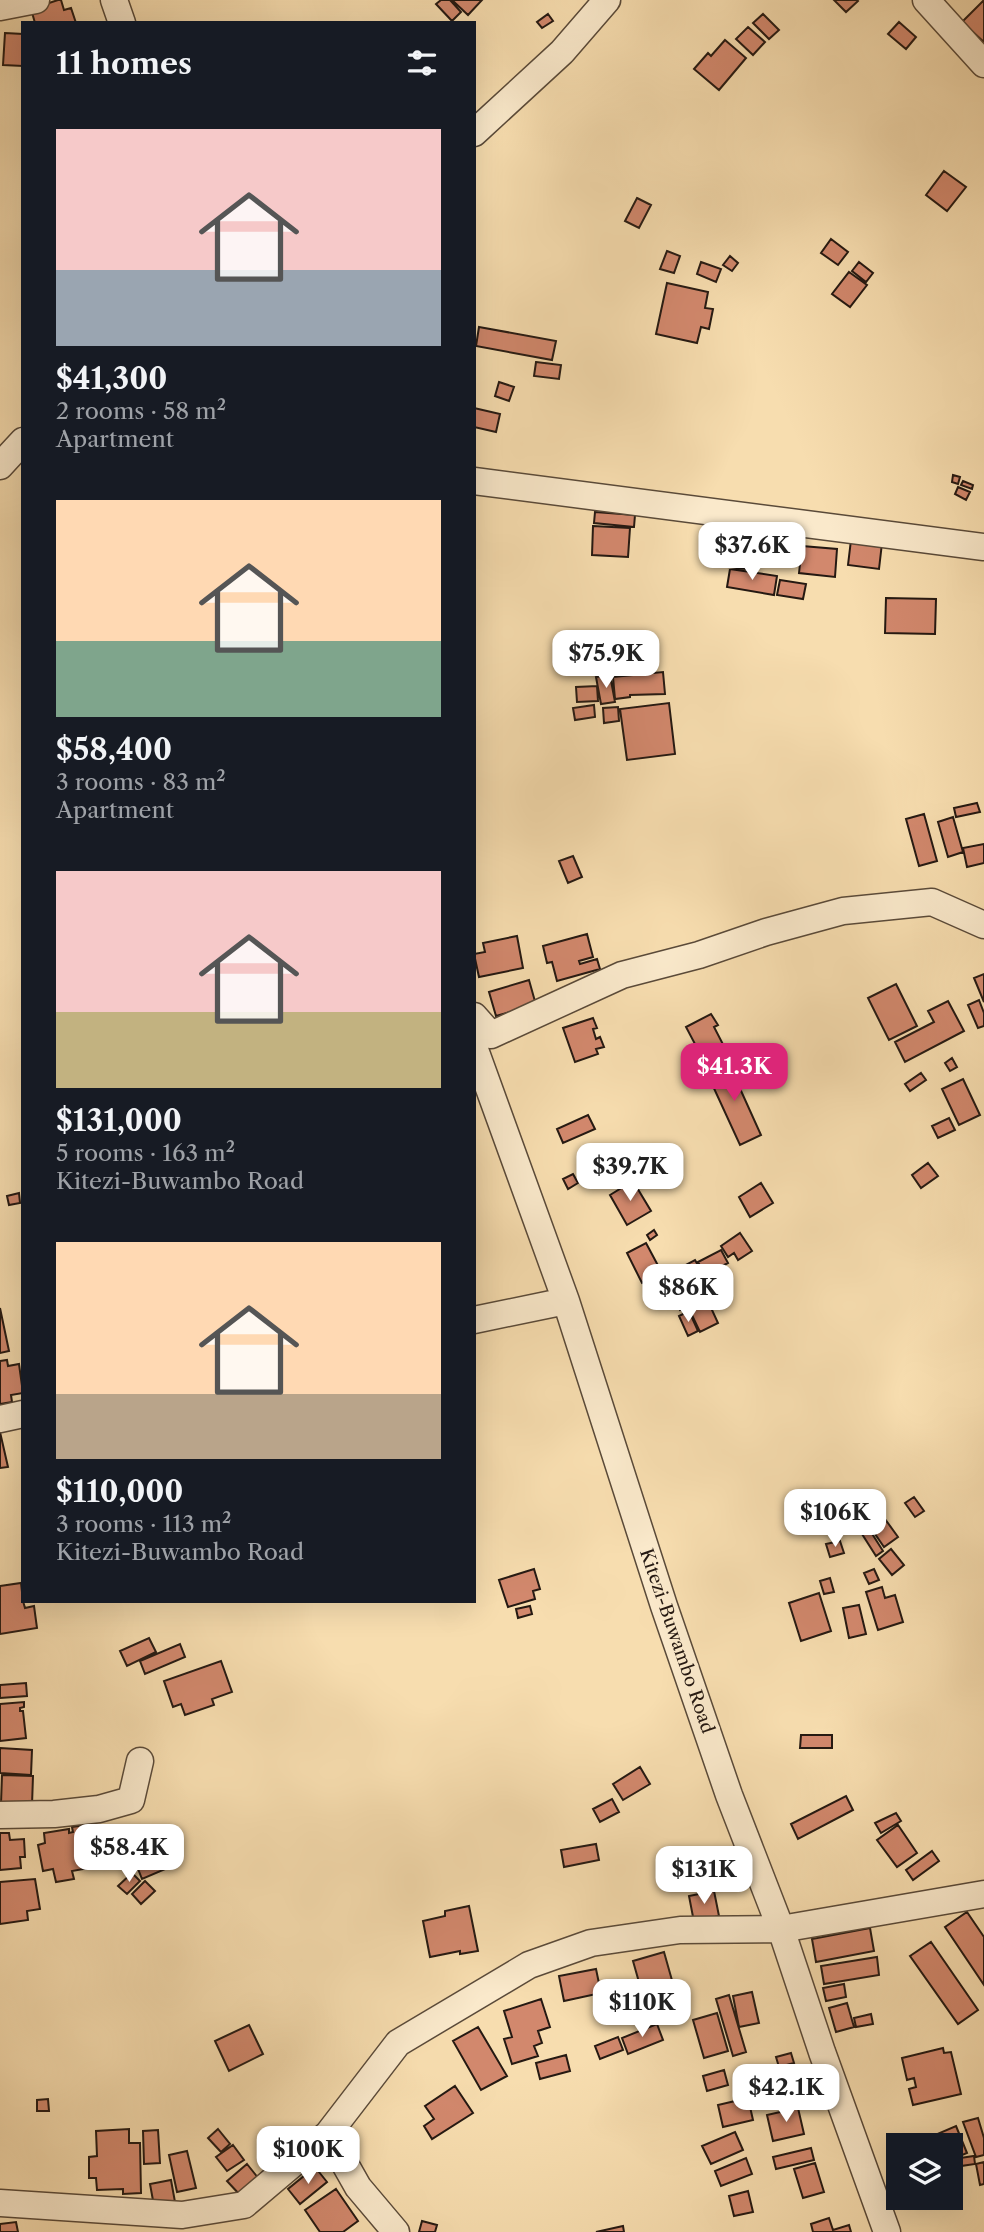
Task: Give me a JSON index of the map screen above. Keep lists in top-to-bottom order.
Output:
{
  "streets": {
    "street": ["Kitezi-Buwambo Road"]
  },
  "page": {
    "heading": "11 homes",
    "list": [
      {
        "name": "$41,300",
        "note": "2 rooms · 58 m² · Apartment"
      },
      {
        "name": "$58,400",
        "note": "3 rooms · 83 m² · Apartment"
      },
      {
        "name": "$131,000",
        "note": "5 rooms · 163 m² · Kitezi-Buwambo Road"
      },
      {
        "name": "$110,000",
        "note": "3 rooms · 113 m² · Kitezi-Buwambo Road"
      }
    ],
    "price": [
      "$37.6K",
      "$75.9K",
      "$41.3K",
      "$39.7K",
      "$86K",
      "$106K",
      "$58.4K",
      "$131K",
      "$110K",
      "$42.1K",
      "$100K"
    ]
  }
}
